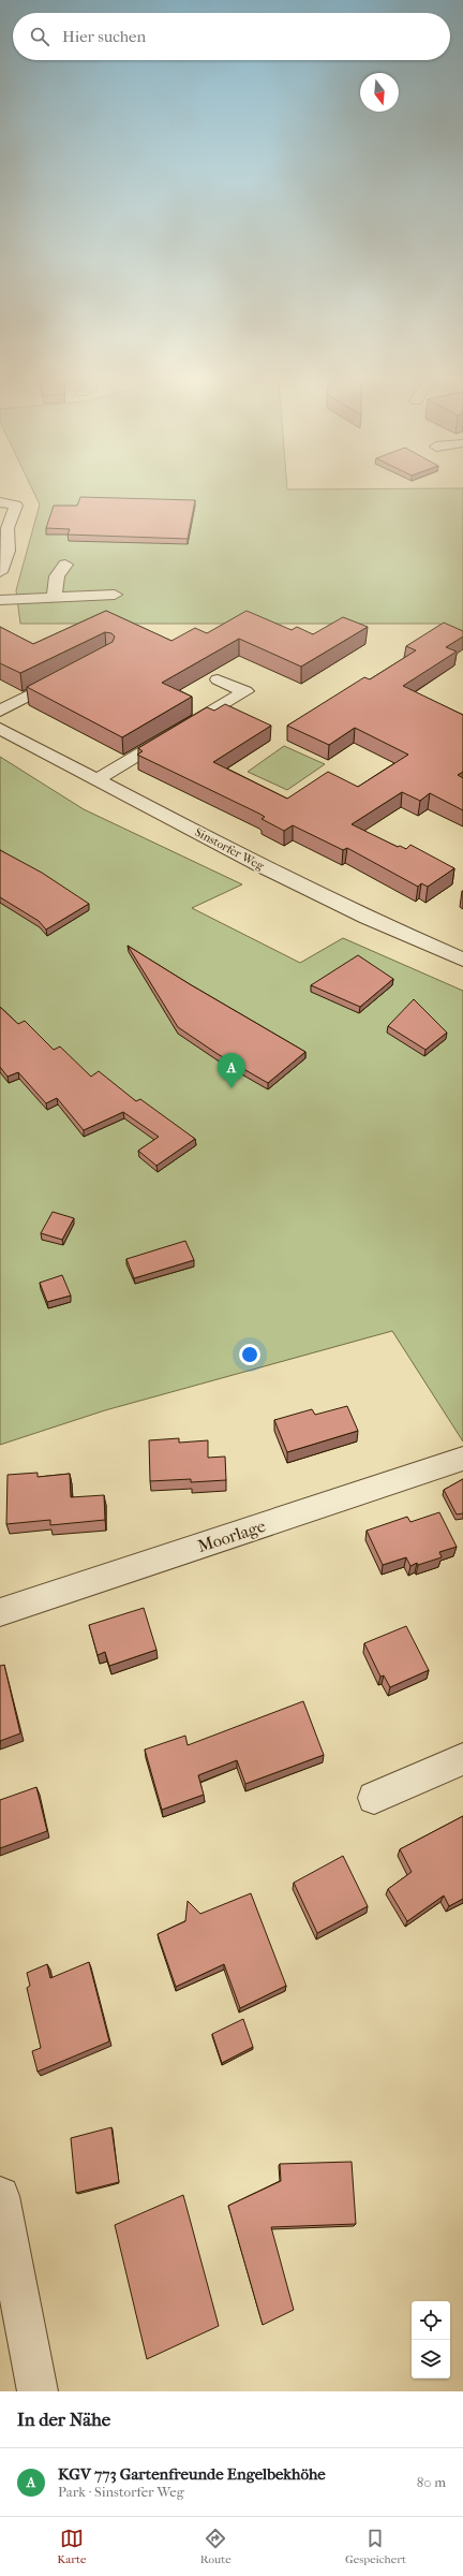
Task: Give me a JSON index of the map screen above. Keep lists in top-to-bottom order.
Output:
{
  "streets": {
    "street": ["Sinstorfer Weg", "Moorlage"]
  },
  "north": "bottom",
  "page": {
    "search": "Hier suchen",
    "pins": "A",
    "heading": "In der Nähe",
    "list": [
      {
        "mark": "A",
        "name": "KGV 773 Gartenfreunde Engelbekhöhe",
        "note": "Park · Sinstorfer Weg",
        "value": "80 m"
      }
    ],
    "nav": ["Karte", "Route", "Gespeichert"]
  }
}
